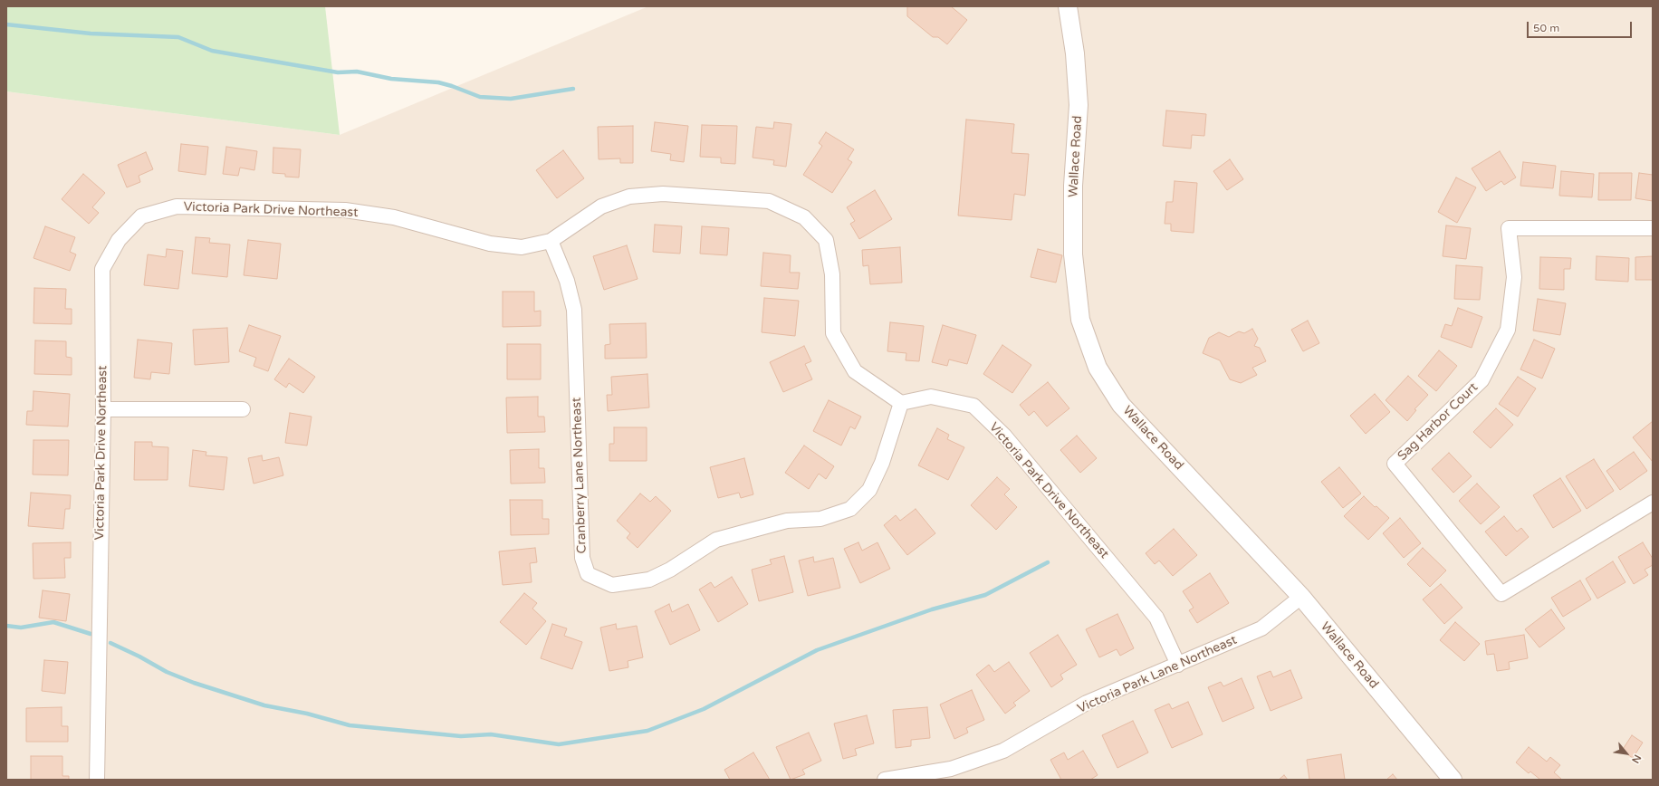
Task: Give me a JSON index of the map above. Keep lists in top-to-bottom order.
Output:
{
  "streets": {
    "street": [
      "Wallace Road",
      "Victoria Park Drive Northeast",
      "Sag Harbor Court",
      "Cranberry Lane Northeast",
      "Victoria Park Lane Northeast"
    ]
  },
  "crossings": [
    ["Wallace Road", "Victoria Park Lane Northeast"],
    ["Victoria Park Drive Northeast", "Cranberry Lane Northeast"],
    ["Victoria Park Drive Northeast", "Victoria Park Lane Northeast"]
  ],
  "scale_bar": "50 m",
  "north": "bottom right"
}
